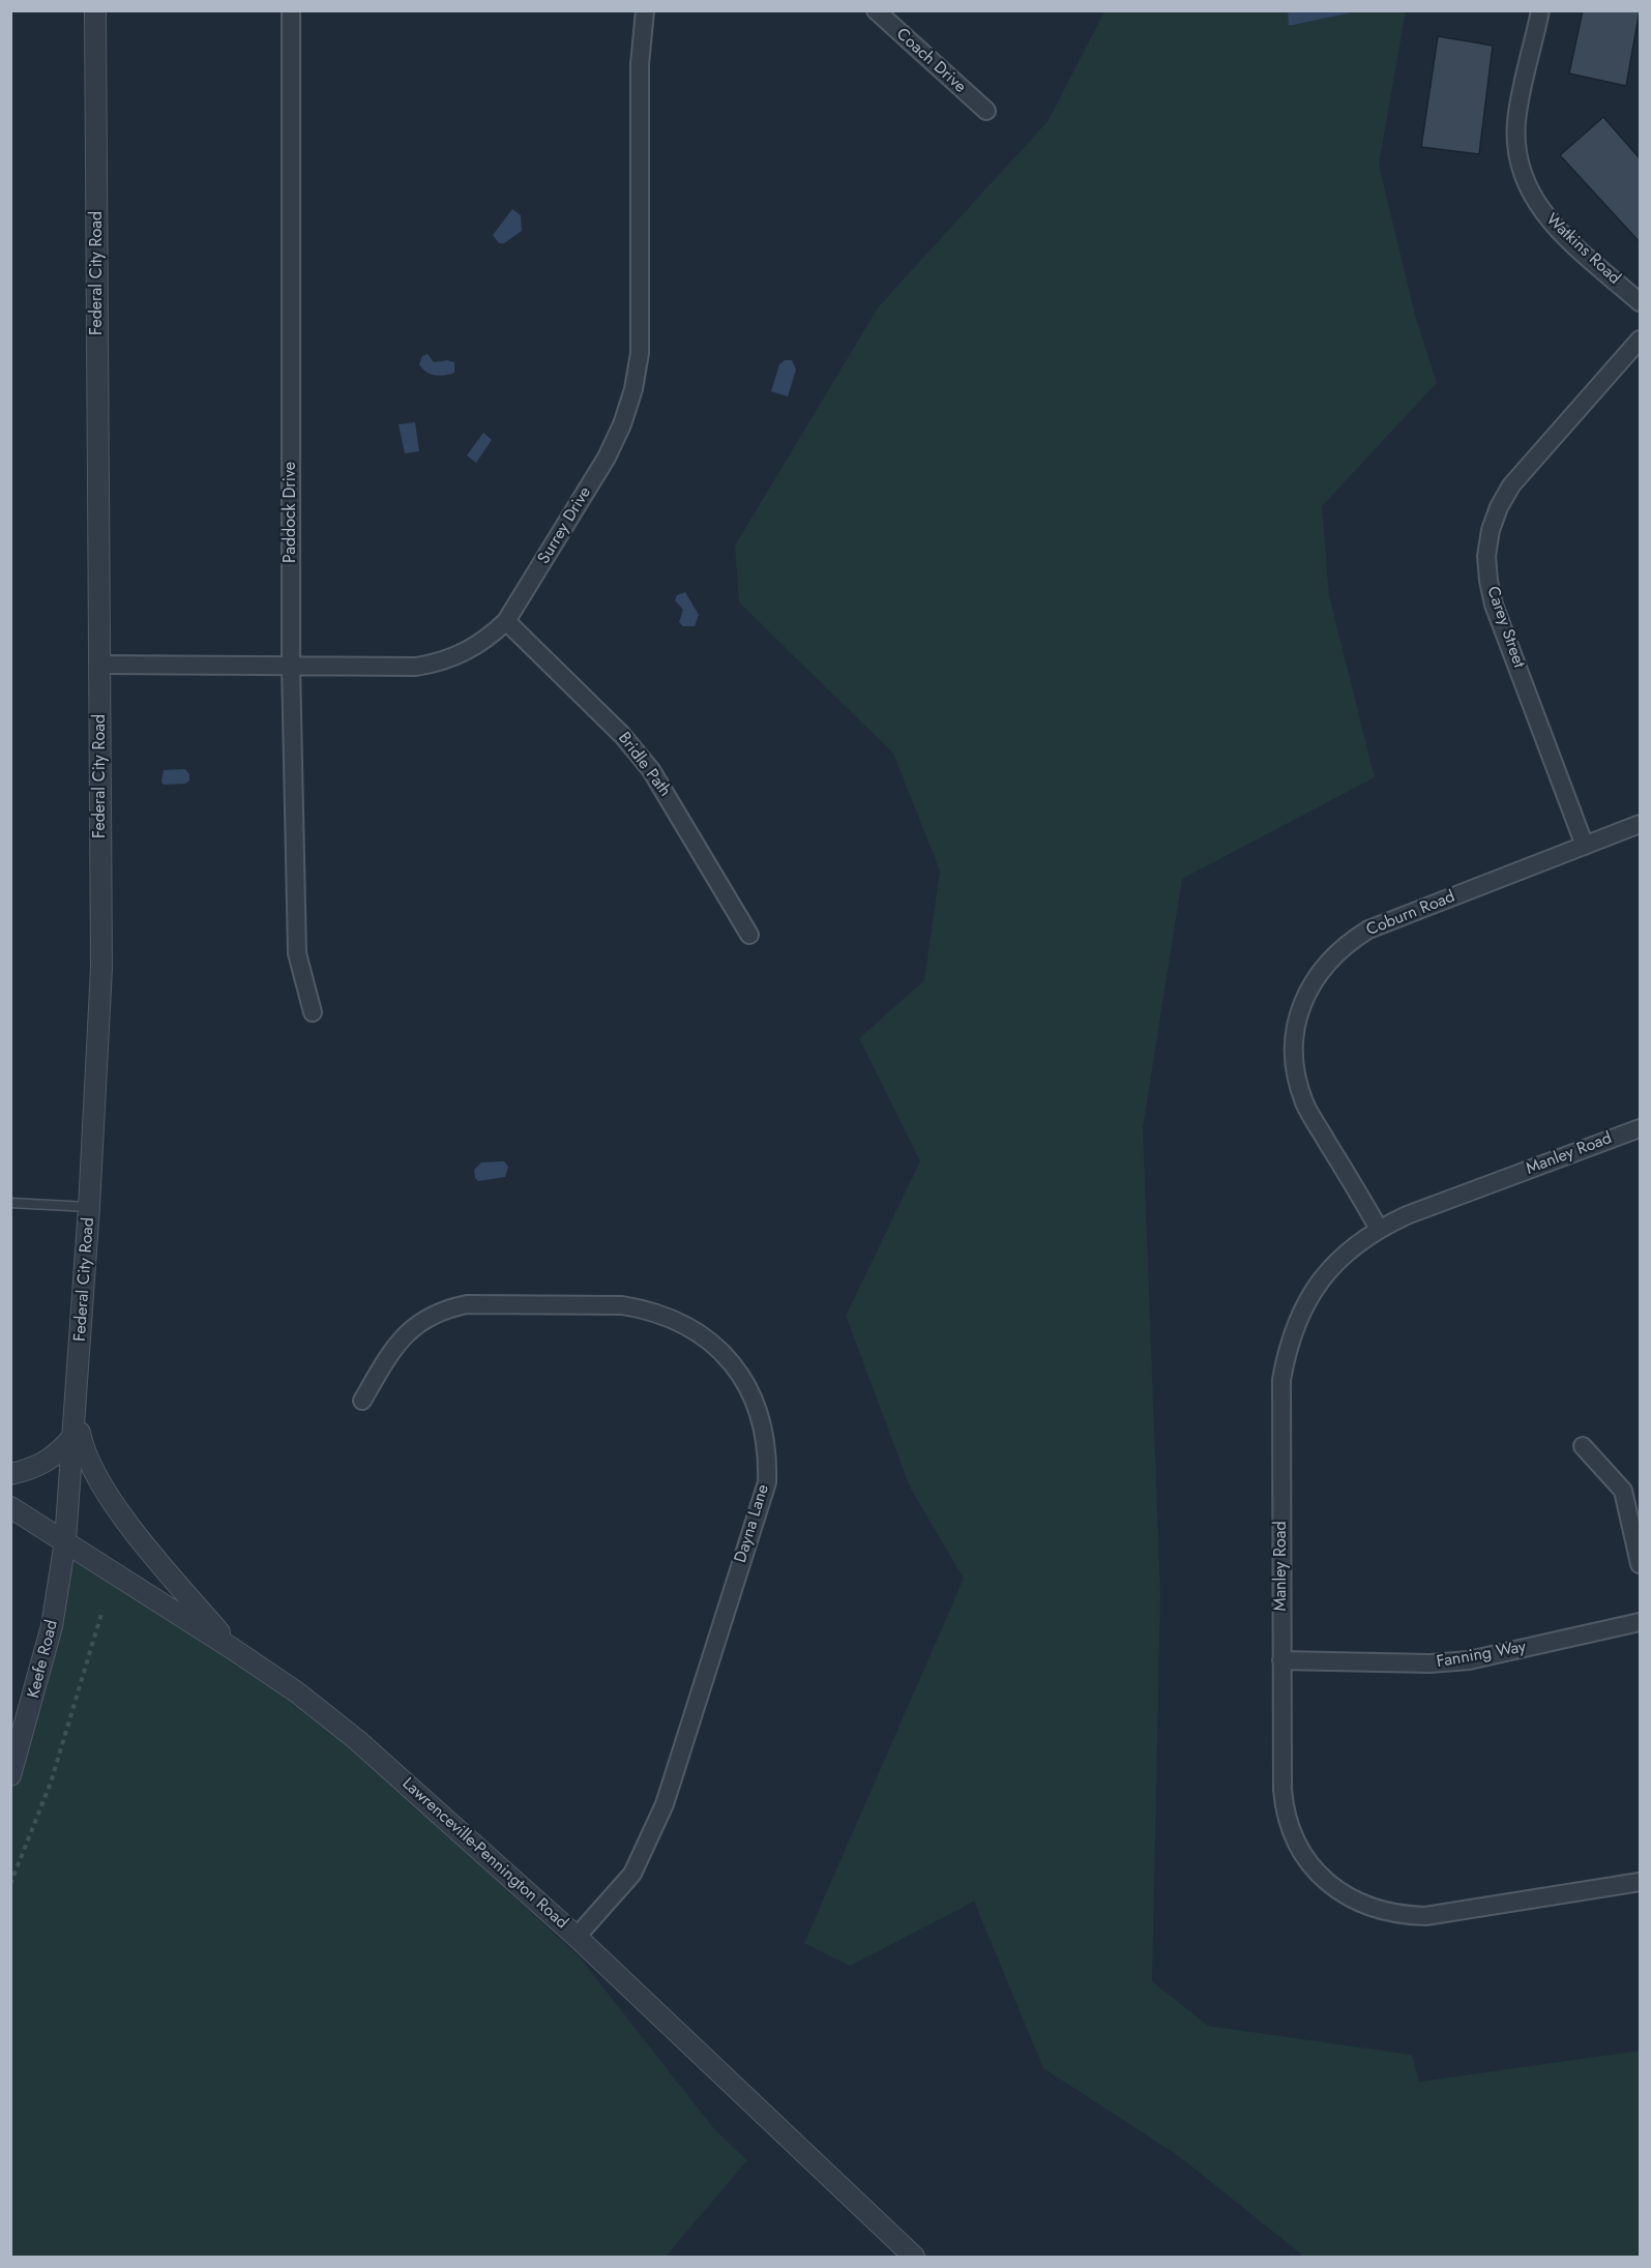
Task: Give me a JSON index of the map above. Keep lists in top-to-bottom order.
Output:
{
  "streets": {
    "street": [
      "Coach Drive",
      "Watkins Road",
      "Federal City Road",
      "Paddock Drive",
      "Surrey Drive",
      "Carey Street",
      "Bridle Path",
      "Coburn Road",
      "Manley Road",
      "Dayna Lane",
      "Fanning Way",
      "Keefe Road",
      "Lawrenceville-Pennington Road"
    ]
  },
  "crossings": [
    ["Federal City Road", "Surrey Drive"],
    ["Federal City Road", "Keefe Road"],
    ["Federal City Road", "Lawrenceville-Pennington Road"],
    ["Paddock Drive", "Surrey Drive"],
    ["Surrey Drive", "Bridle Path"],
    ["Carey Street", "Coburn Road"],
    ["Coburn Road", "Manley Road"],
    ["Manley Road", "Fanning Way"],
    ["Dayna Lane", "Lawrenceville-Pennington Road"],
    ["Keefe Road", "Lawrenceville-Pennington Road"]
  ]
}
